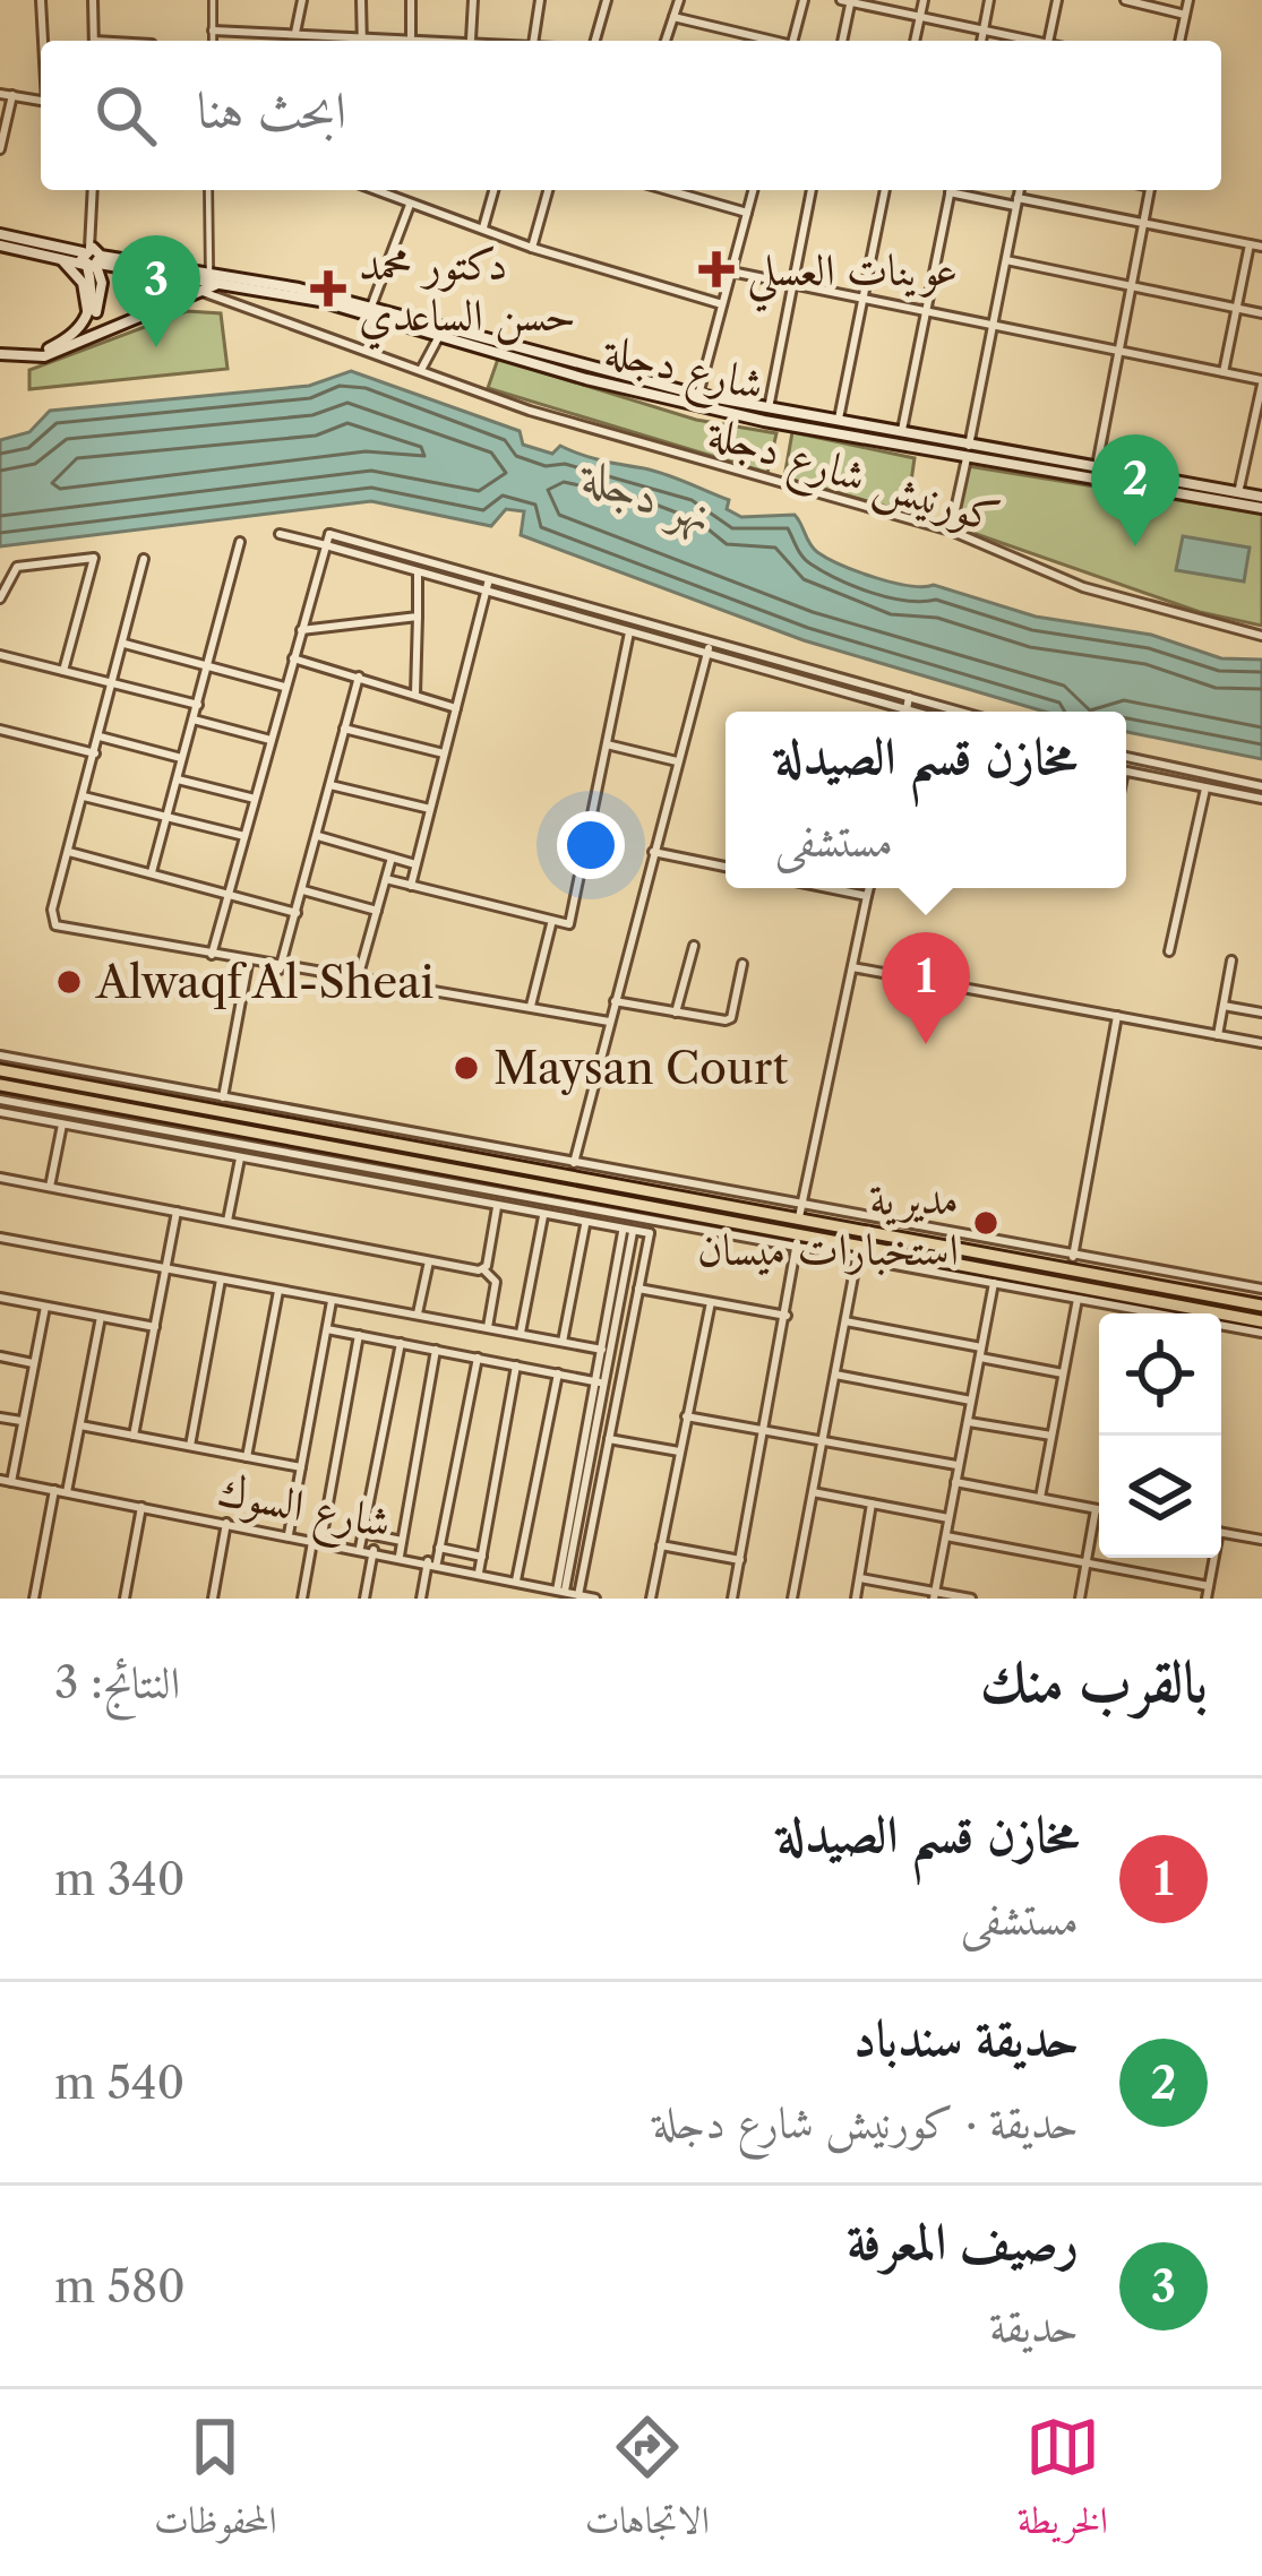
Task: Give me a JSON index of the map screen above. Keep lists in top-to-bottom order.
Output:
{
  "streets": {
    "main road": ["شارع دجلة"],
    "street": ["كورنيش شارع دجلة", "شارع السوك"]
  },
  "water": ["نهر دجلة"],
  "places": {
    "health": ["عوينات العسلي", "دكتور محمد حسن الساعدي"],
    "other": ["Alwaqf Al-Sheai", "Maysan Court", "مديرية استخبارات ميسان"]
  },
  "page": {
    "search": "ابحث هنا",
    "pins": ["3", "2", "1"],
    "popup": ["مخازن قسم الصيدلة", "مستشفى"],
    "heading": ["بالقرب منك", "النتائج: 3"],
    "list": [
      {
        "mark": "1",
        "name": "مخازن قسم الصيدلة",
        "note": "مستشفى",
        "value": "340 m"
      },
      {
        "mark": "2",
        "name": "حديقة سندباد",
        "note": "حديقة · كورنيش شارع دجلة",
        "value": "540 m"
      },
      {
        "mark": "3",
        "name": "رصيف المعرفة",
        "note": "حديقة",
        "value": "580 m"
      }
    ],
    "nav": ["الخريطة", "الاتجاهات", "المحفوظات"]
  }
}
